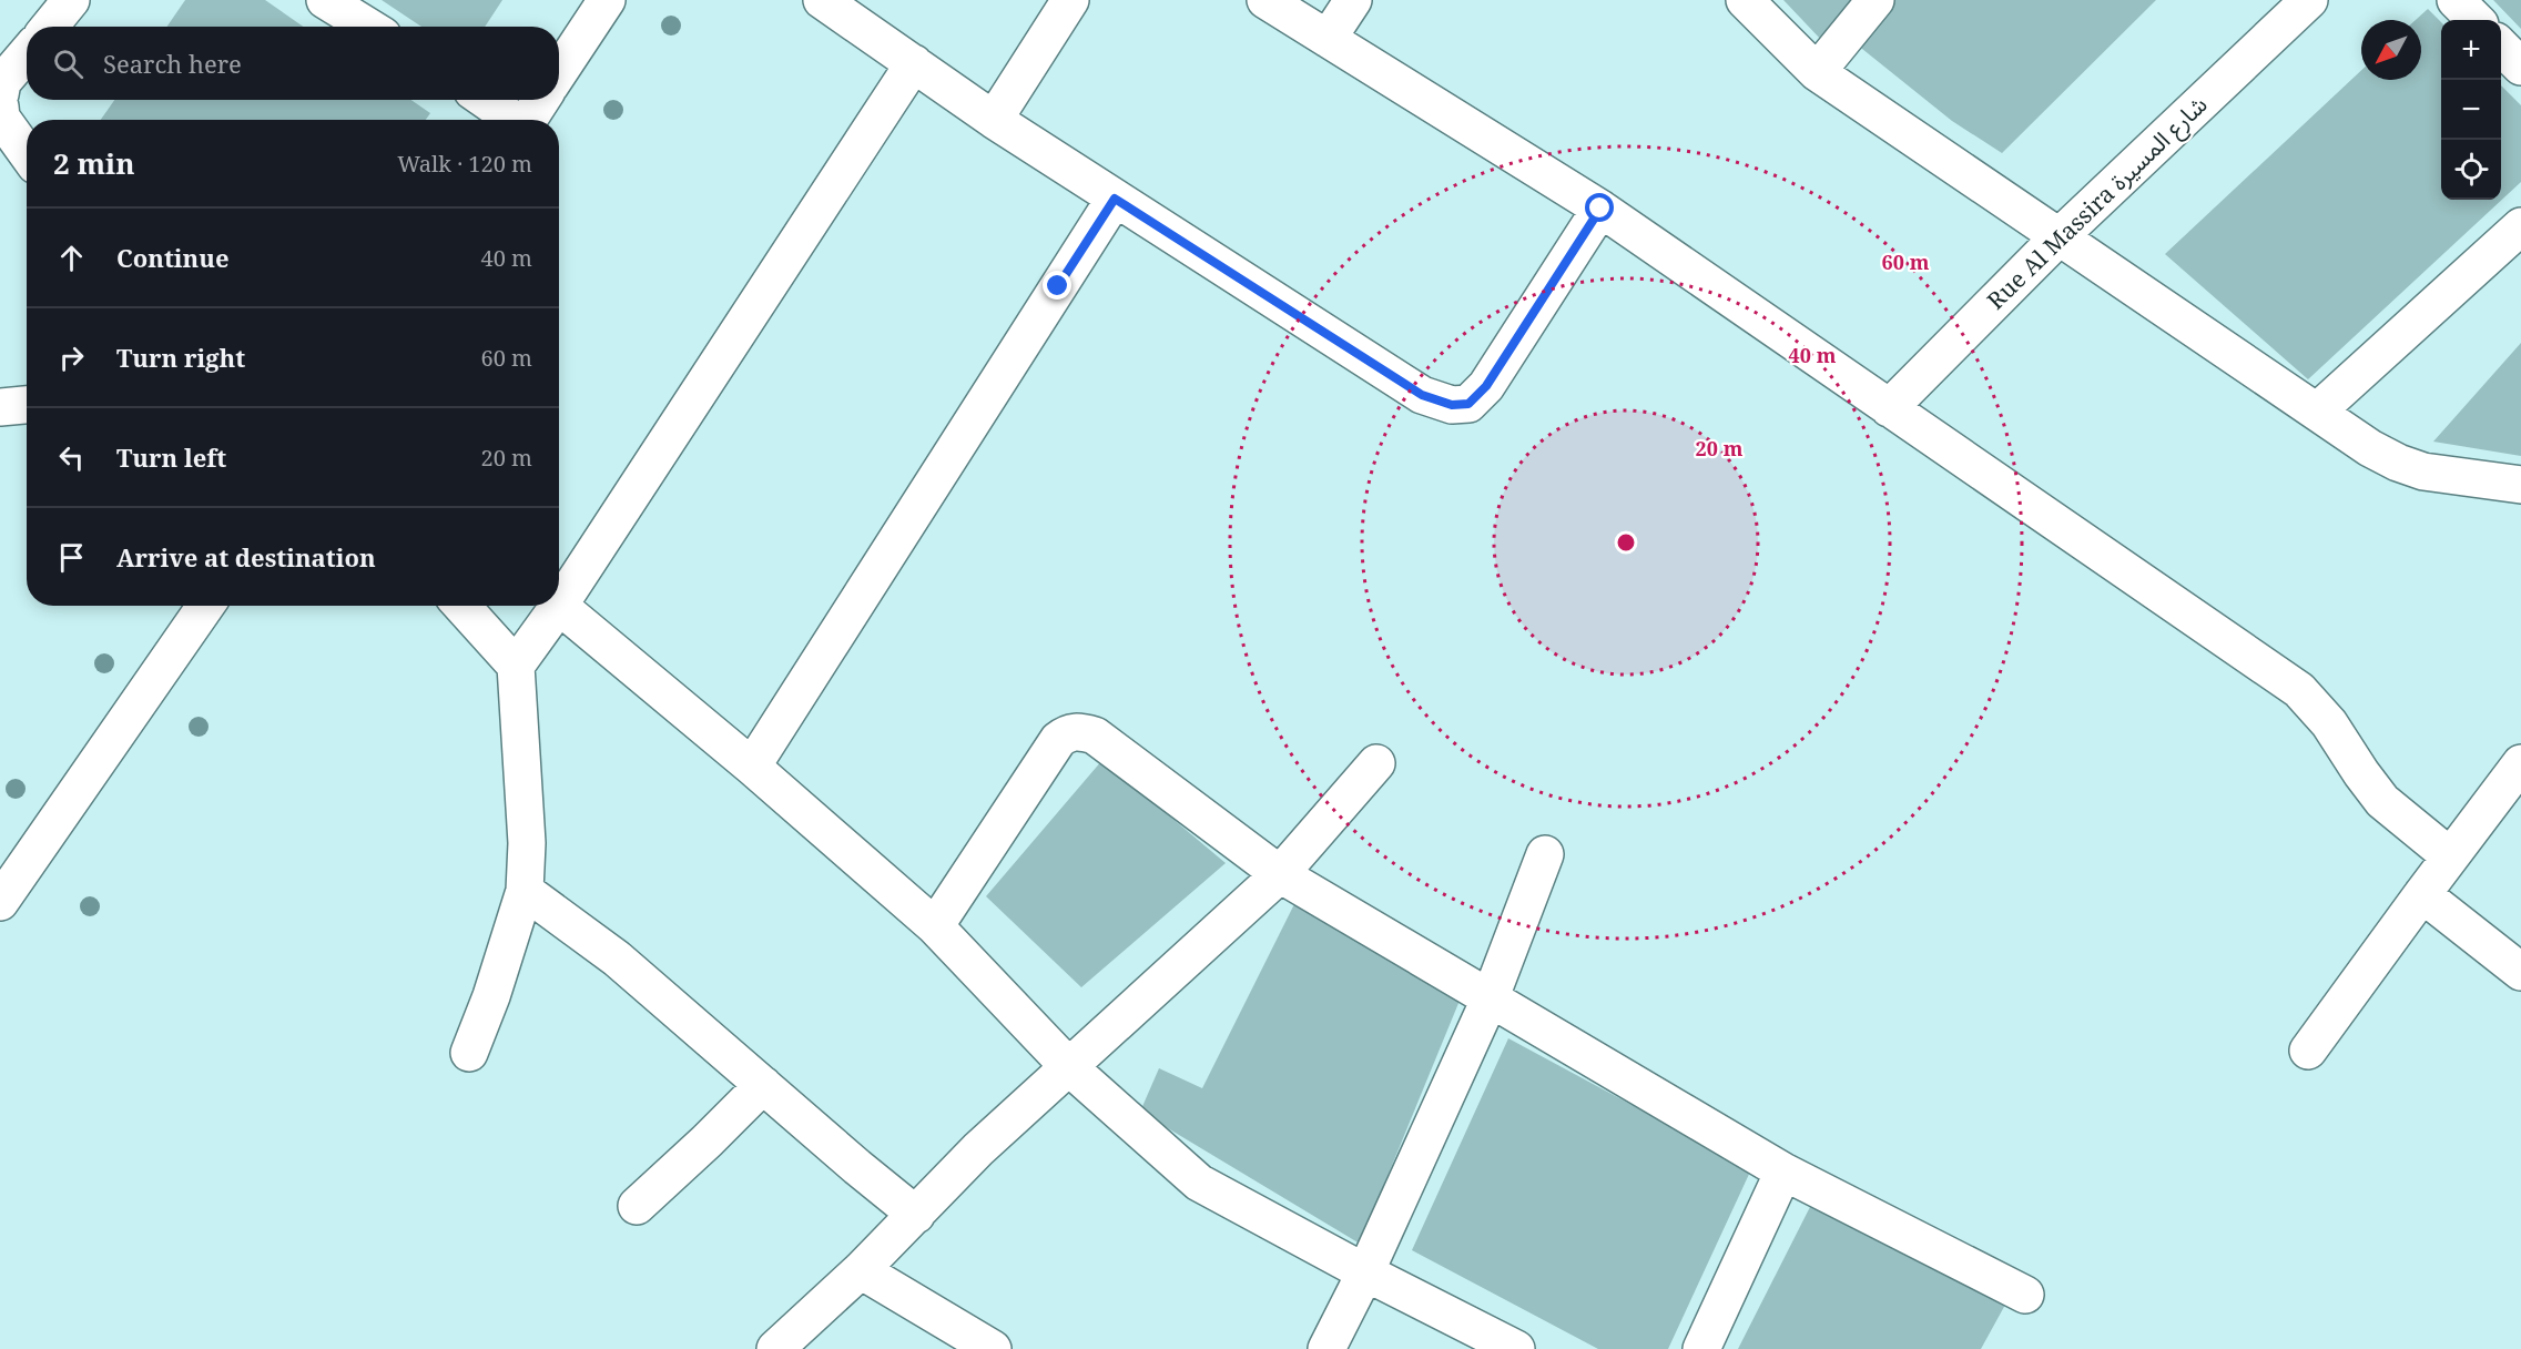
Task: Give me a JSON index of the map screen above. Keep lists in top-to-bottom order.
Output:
{
  "streets": {
    "street": ["Rue Al Massira شارع المسيرة"]
  },
  "north": "bottom left",
  "page": {
    "map_buttons": ["+", "−"],
    "search": "Search here",
    "heading": ["2 min", "Walk · 120 m"],
    "list": [
      ["Continue", "40 m"],
      ["Turn right", "60 m"],
      ["Turn left", "20 m"],
      "Arrive at destination"
    ]
  },
  "rings": ["60 m", "40 m", "20 m"]
}
